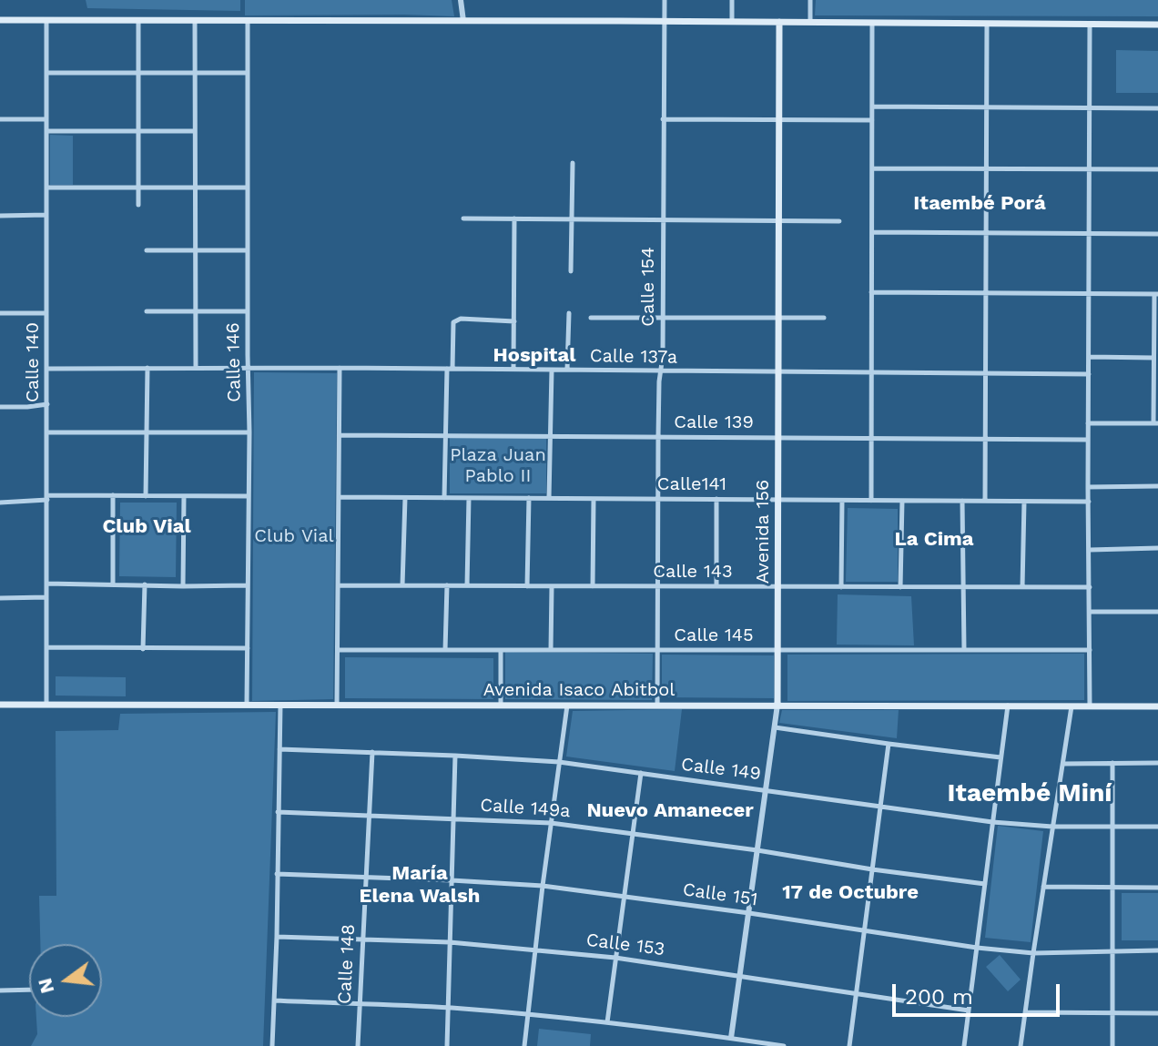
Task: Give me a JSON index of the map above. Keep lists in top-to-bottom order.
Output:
{
  "streets": {
    "main road": ["Avenida 156", "Avenida Isaco Abitbol"],
    "street": [
      "Calle 154",
      "Calle 137a",
      "Calle 140",
      "Calle 146",
      "Calle 139",
      "Calle141",
      "Calle 143",
      "Calle 145",
      "Calle 149",
      "Calle 149a",
      "Calle 151",
      "Calle 153",
      "Calle 148"
    ]
  },
  "crossings": [
    ["Calle 154", "Calle 137a"],
    ["Calle 154", "Calle 139"],
    ["Calle 154", "Calle141"],
    ["Calle 154", "Calle 143"],
    ["Calle 154", "Calle 145"],
    ["Calle 154", "Avenida Isaco Abitbol"],
    ["Calle 137a", "Calle 140"],
    ["Calle 137a", "Calle 146"],
    ["Calle 137a", "Avenida 156"],
    ["Calle 140", "Avenida Isaco Abitbol"],
    ["Calle 146", "Avenida Isaco Abitbol"],
    ["Calle 139", "Avenida 156"],
    ["Calle141", "Avenida 156"],
    ["Avenida 156", "Calle 143"],
    ["Avenida 156", "Calle 145"],
    ["Avenida 156", "Avenida Isaco Abitbol"],
    ["Avenida 156", "Calle 149"],
    ["Avenida 156", "Calle 149a"],
    ["Avenida 156", "Calle 151"],
    ["Avenida 156", "Calle 153"],
    ["Calle 149", "Calle 148"],
    ["Calle 149a", "Calle 148"],
    ["Calle 151", "Calle 148"],
    ["Calle 153", "Calle 148"]
  ],
  "districts": [
    "Itaembé Porá",
    "Hospital",
    "Club Vial",
    "La Cima",
    "Itaembé Miní",
    "Nuevo Amanecer",
    "María Elena Walsh",
    "17 de Octubre"
  ],
  "parks": ["Plaza Juan Pablo II", "Club Vial"],
  "scale_bar": "200 m",
  "north": "left"
}
